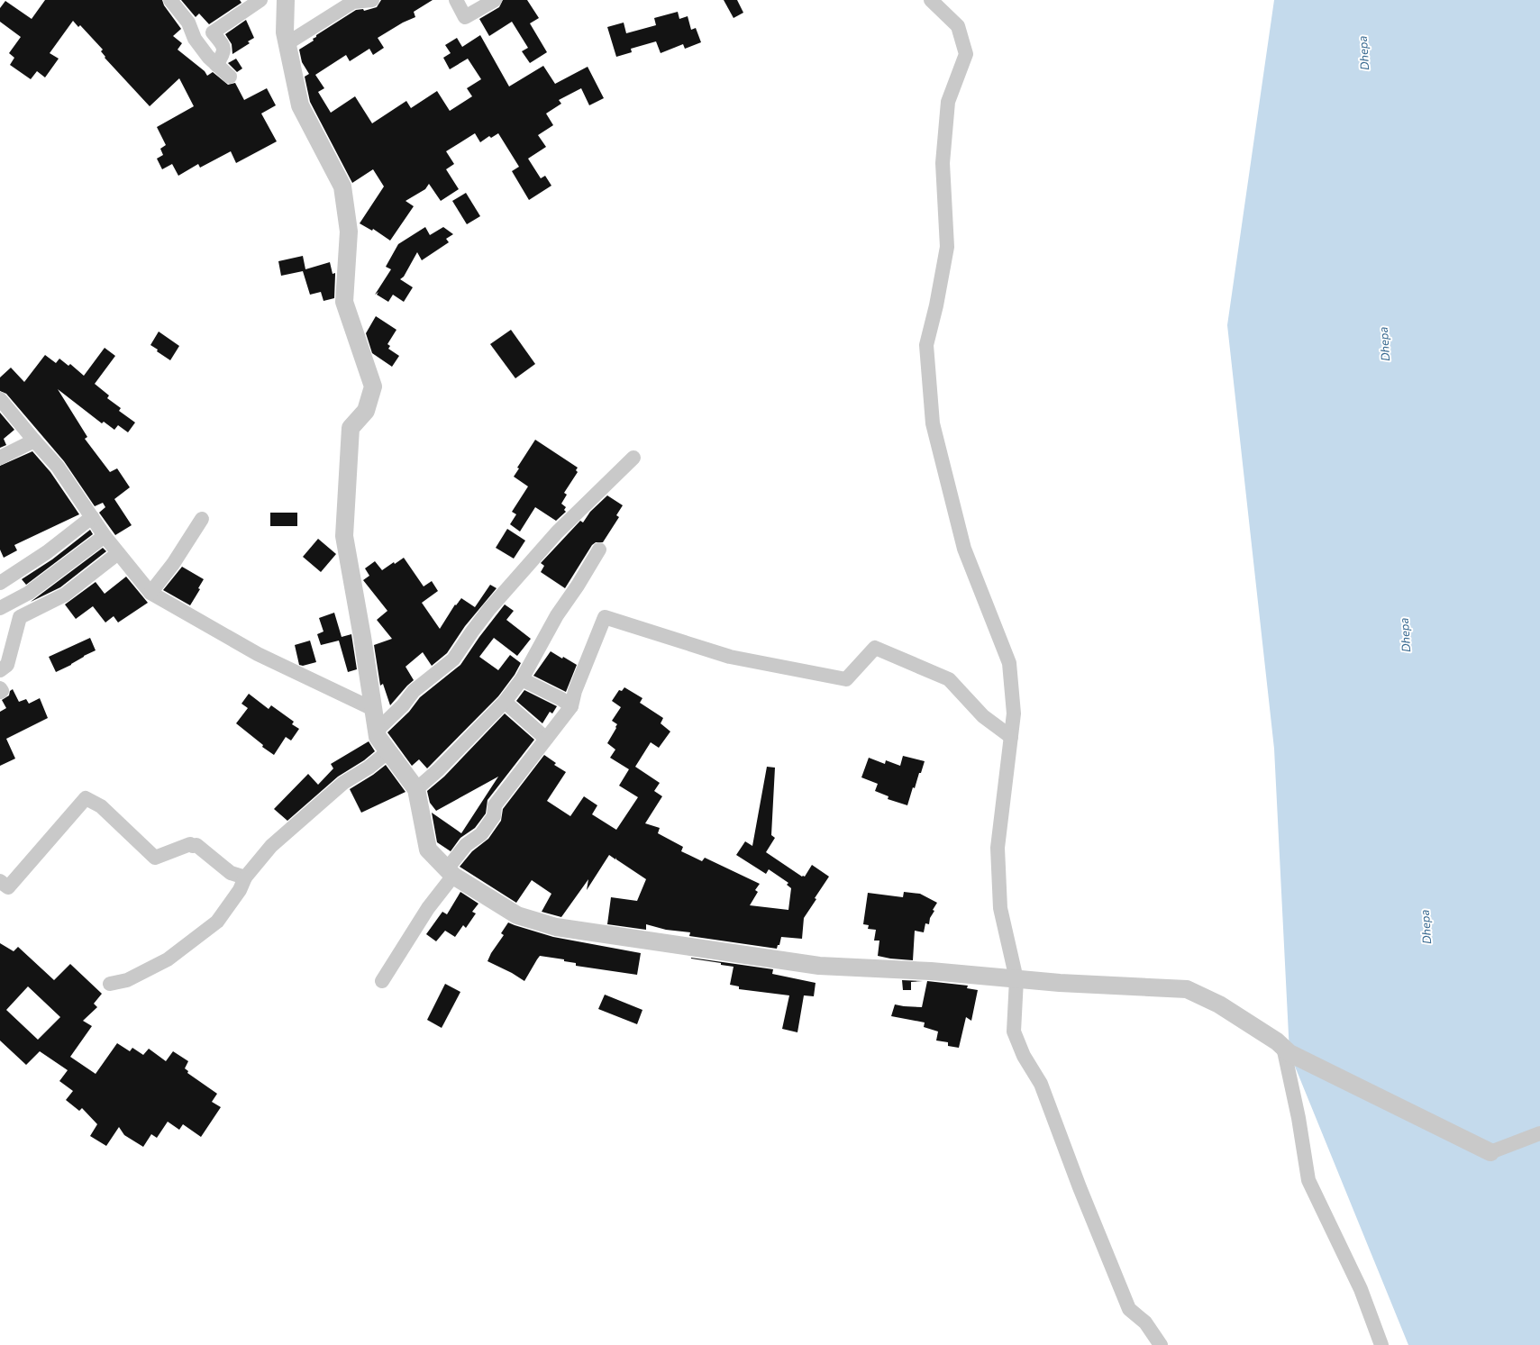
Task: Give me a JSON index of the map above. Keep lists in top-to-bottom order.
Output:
{
  "water": ["Dhepa"]
}
